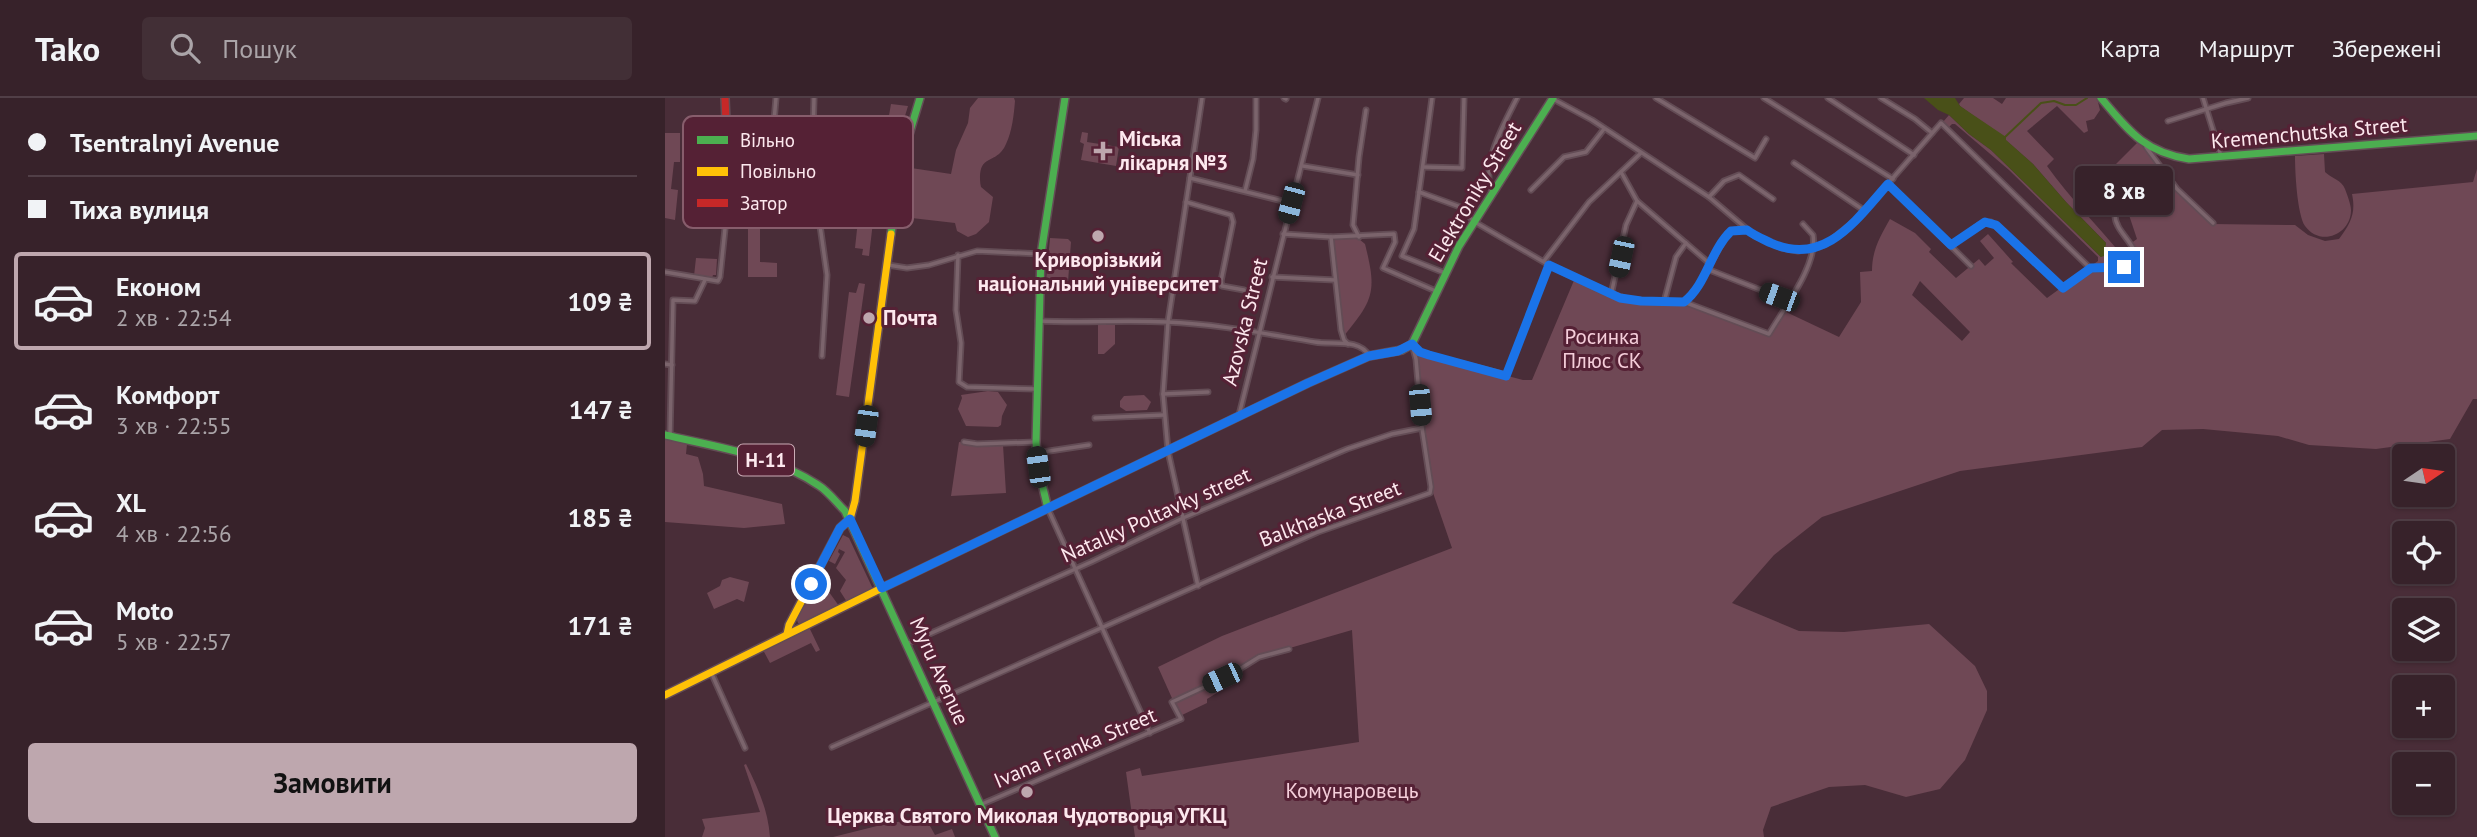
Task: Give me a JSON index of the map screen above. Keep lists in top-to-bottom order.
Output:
{
  "streets": {
    "main road": [
      "Kremenchutska Street",
      "Elektroniky Street",
      "Н-11",
      "Myru Avenue"
    ],
    "street": [
      "Azovska Street",
      "Balkhaska Street",
      "Natalky Poltavky street",
      "Ivana Franka Street"
    ]
  },
  "crossings": [
    ["Elektroniky Street", "Azovska Street"],
    ["Elektroniky Street", "Balkhaska Street"],
    ["Н-11", "Myru Avenue"],
    ["Balkhaska Street", "Natalky Poltavky street"],
    ["Balkhaska Street", "Myru Avenue"],
    ["Natalky Poltavky street", "Myru Avenue"],
    ["Myru Avenue", "Ivana Franka Street"]
  ],
  "parks": ["Росинка Плюс СК", "Комунаровець"],
  "places": {
    "health": ["Міська лікарня №3"],
    "other": ["Криворізький національний університет", "Почта", "Церква Святого Миколая Чудотворця УГКЦ"]
  },
  "legend": ["Вільно", "Повільно", "Затор"],
  "north": "right",
  "page": {
    "header": "Tako",
    "search": "Пошук",
    "nav": ["Карта", "Маршрут", "Збережені"],
    "banner": ["Tsentralnyi Avenue", "Тиха вулиця"],
    "bubble": "8 хв",
    "list": [
      {
        "name": "Економ",
        "note": "2 хв · 22:54",
        "value": "109 ₴"
      },
      {
        "name": "Комфорт",
        "note": "3 хв · 22:55",
        "value": "147 ₴"
      },
      {
        "name": "XL",
        "note": "4 хв · 22:56",
        "value": "185 ₴"
      },
      {
        "name": "Moto",
        "note": "5 хв · 22:57",
        "value": "171 ₴"
      }
    ],
    "map_buttons": ["+", "−"],
    "buttons": "Замовити"
  }
}
